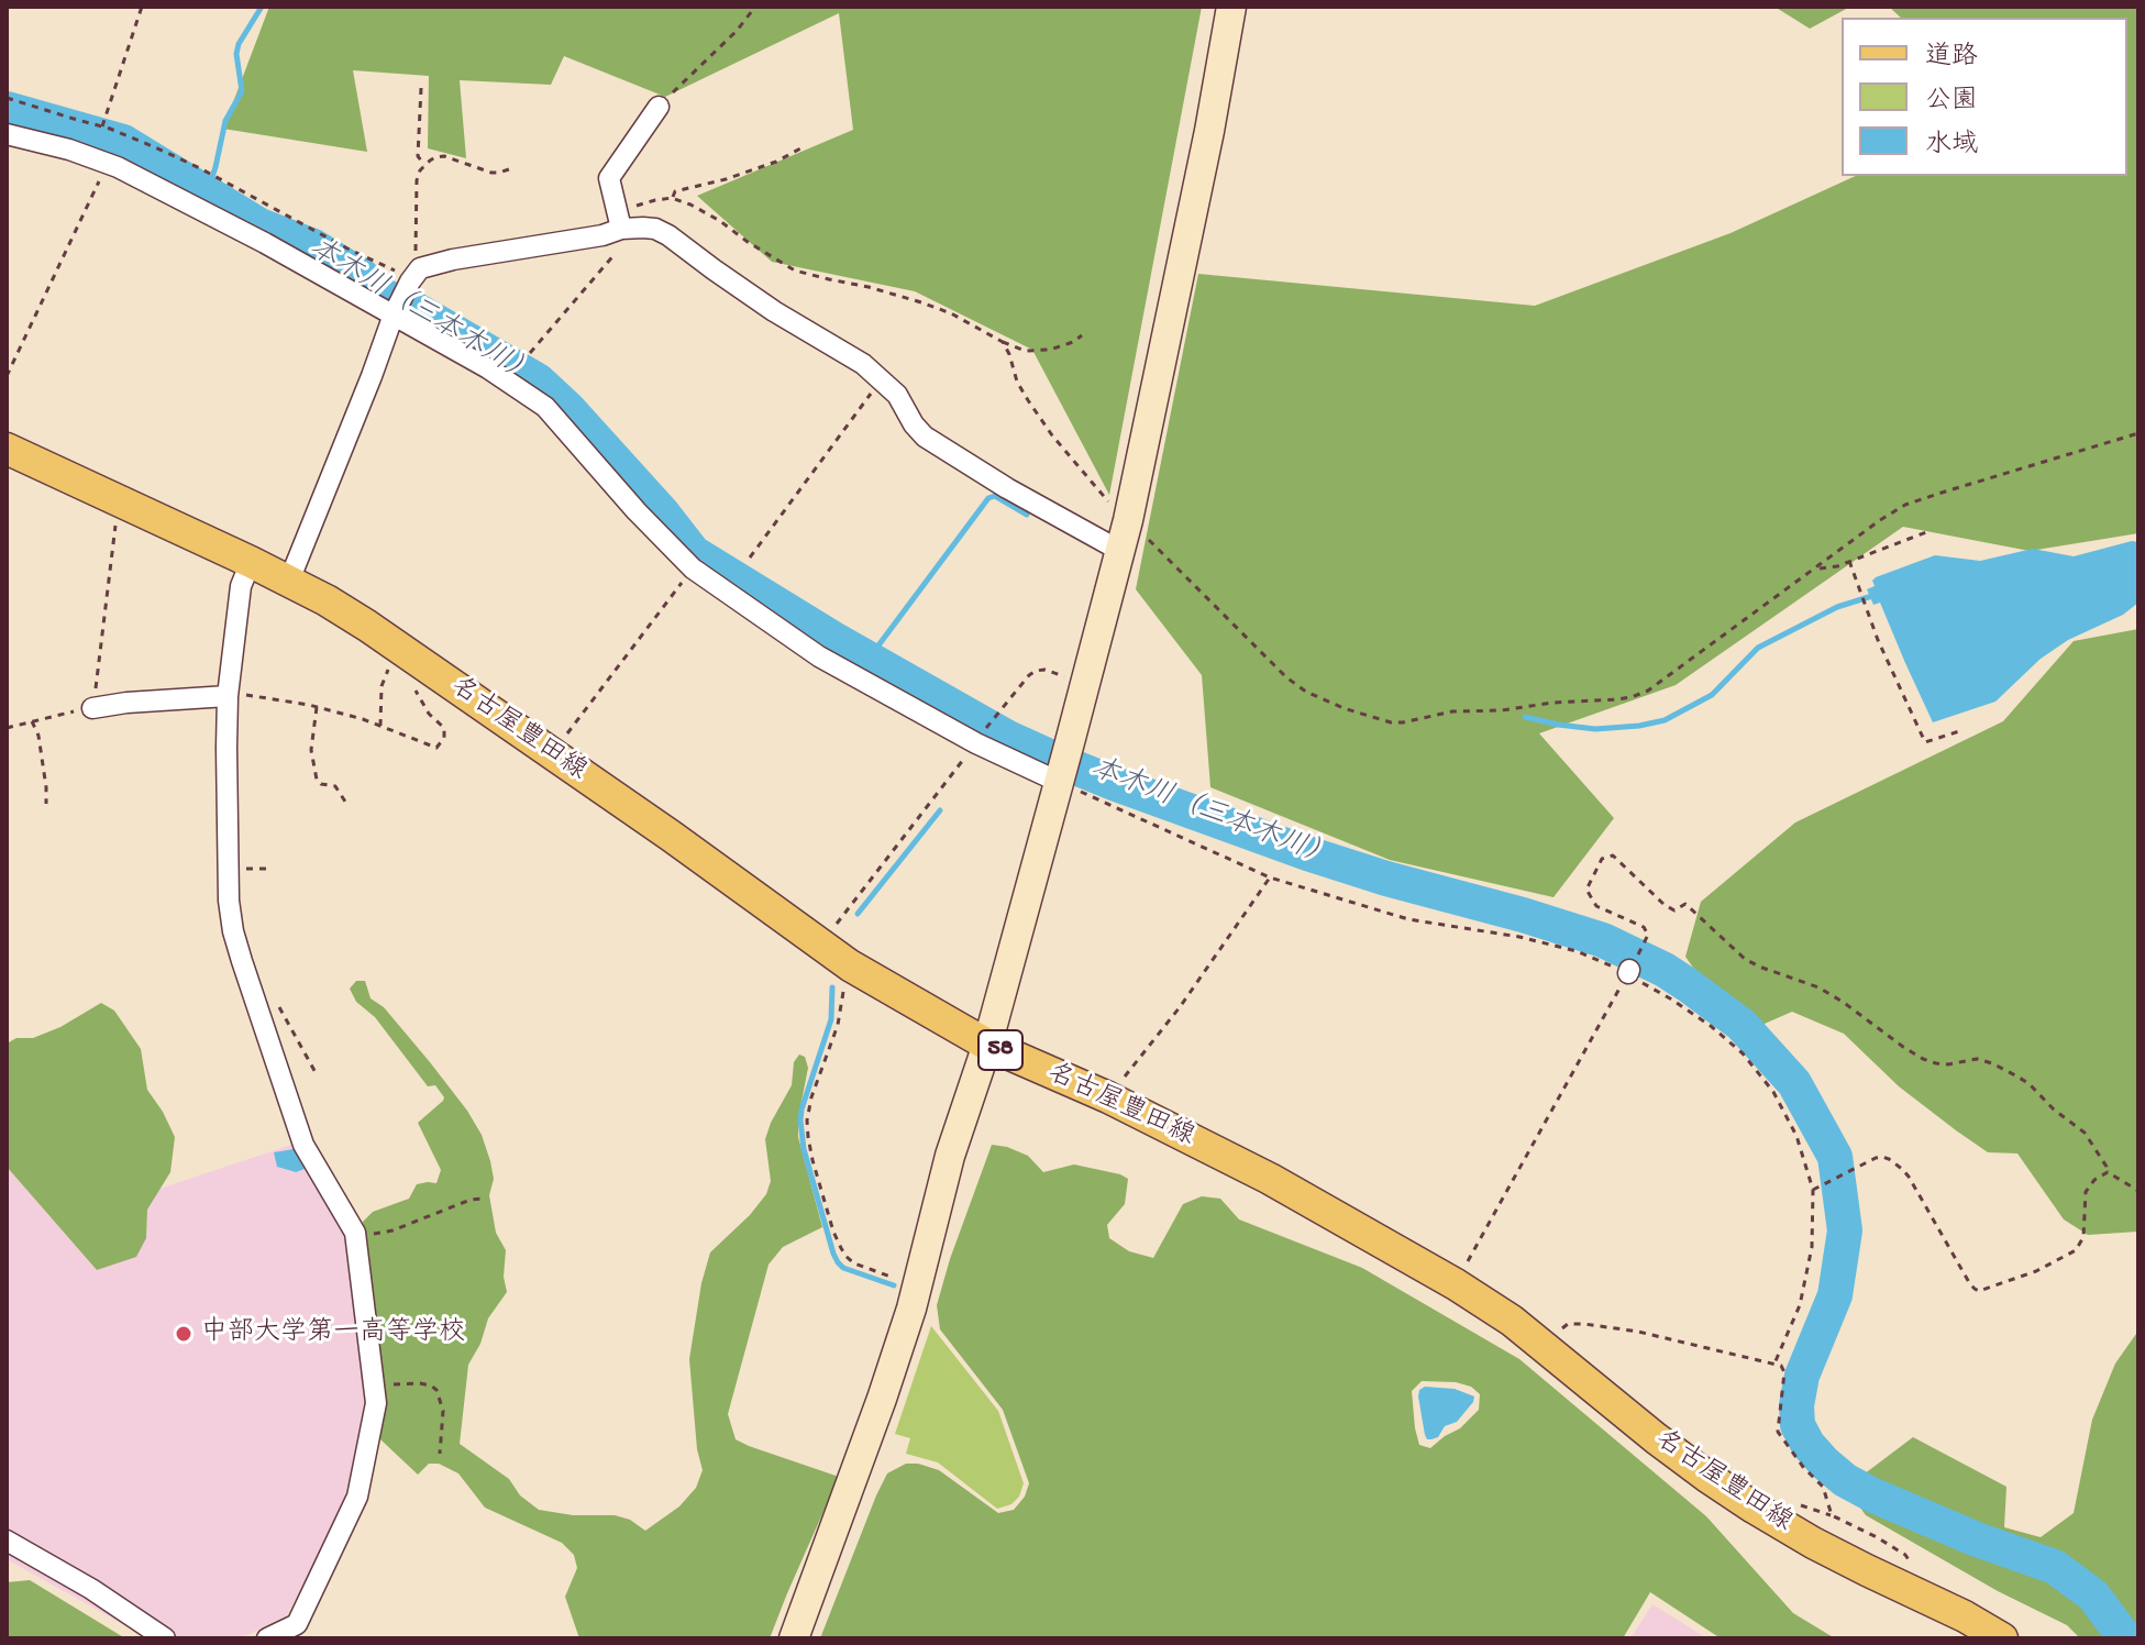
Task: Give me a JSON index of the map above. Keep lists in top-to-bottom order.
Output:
{
  "streets": {
    "main road": ["名古屋豊田線", "58"]
  },
  "water": ["本木川（三本木川）"],
  "places": ["中部大学第一高等学校"],
  "legend": ["道路", "公園", "水域"]
}
